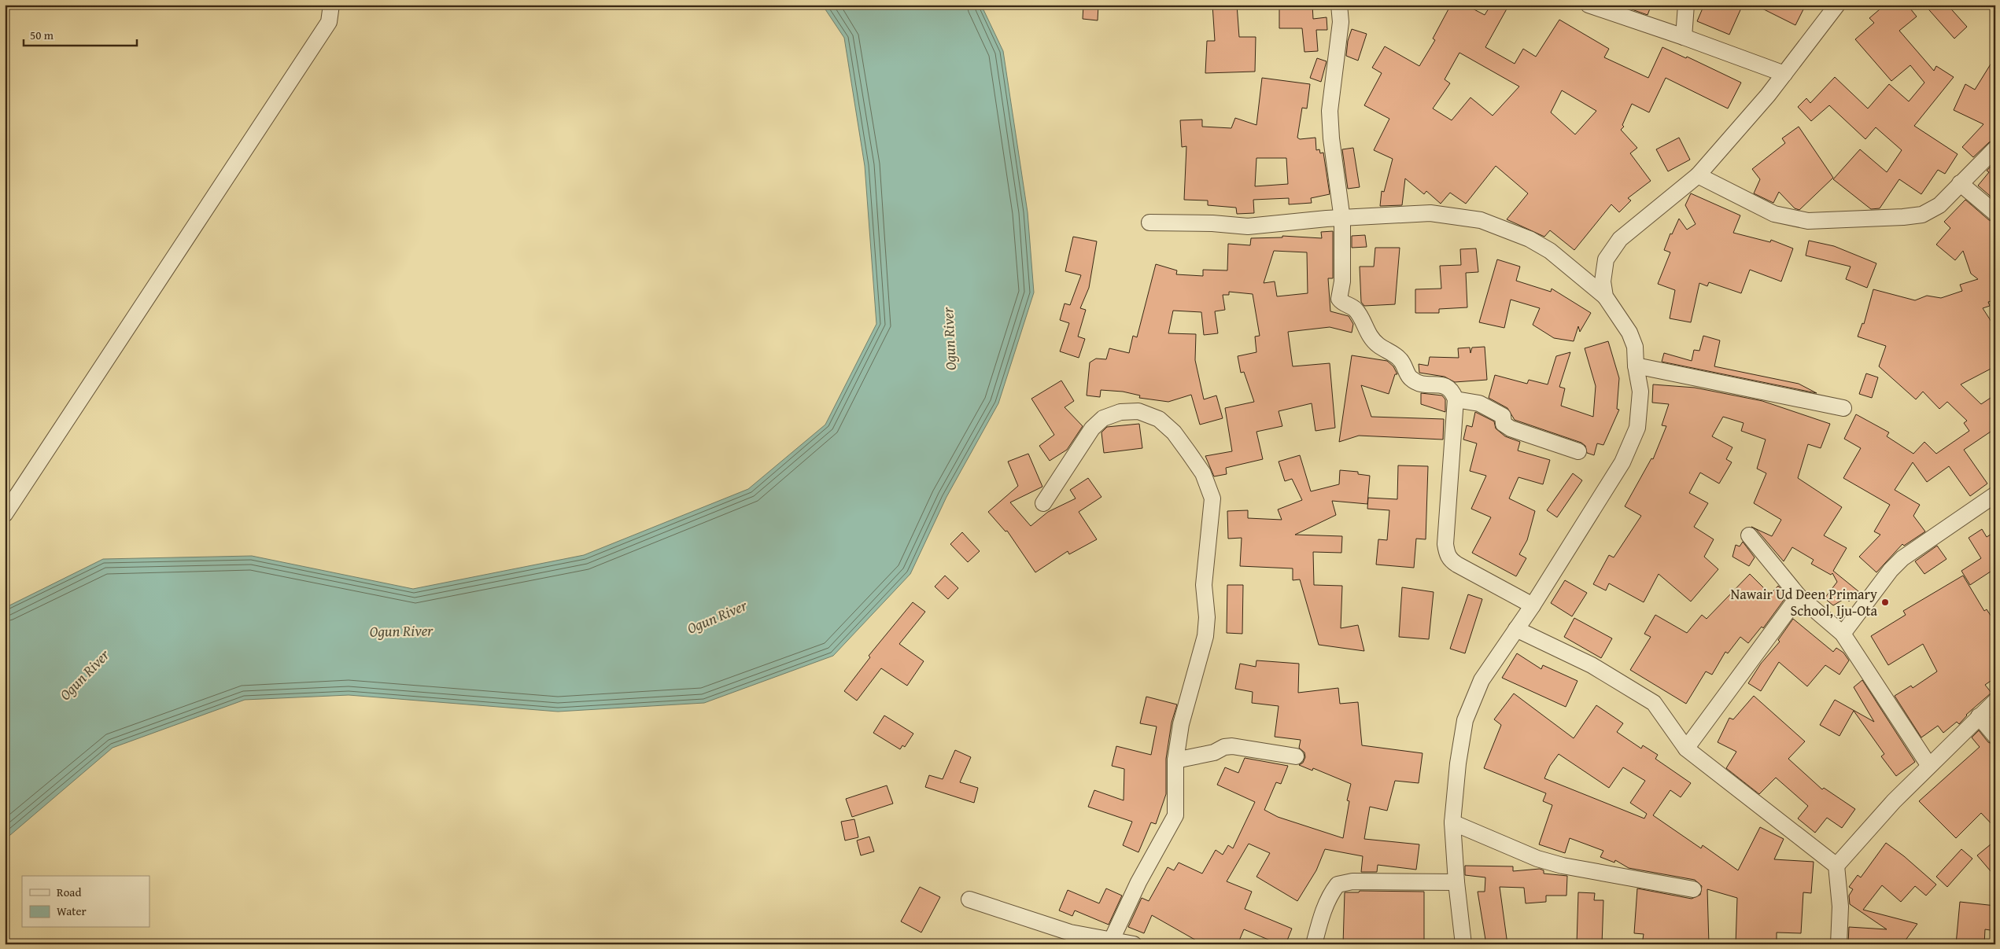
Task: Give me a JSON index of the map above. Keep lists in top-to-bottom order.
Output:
{
  "water": ["Ogun River"],
  "places": ["Nawair Ud Deen Primary School, Iju-Ota"],
  "legend": ["Road", "Water"],
  "scale_bar": "50 m"
}
